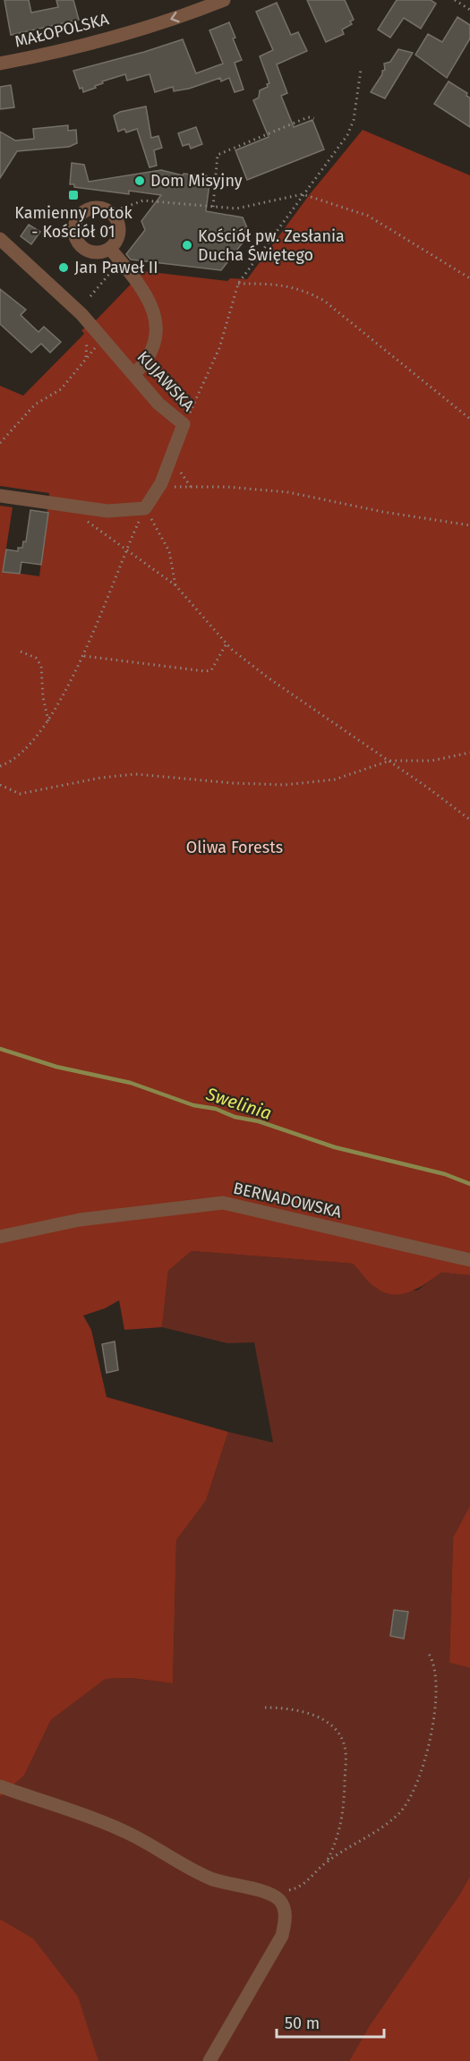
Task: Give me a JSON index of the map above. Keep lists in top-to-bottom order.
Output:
{
  "streets": {
    "street": ["MAŁOPOLSKA", "KUJAWSKA", "BERNADOWSKA"]
  },
  "one_way": ["MAŁOPOLSKA"],
  "water": ["Swelinia"],
  "parks": ["Oliwa Forests"],
  "places": {
    "other": ["Dom Misyjny", "Kościół pw. Zesłania Ducha Świętego", "Jan Paweł II"],
    "transit": ["Kamienny Potok - Kościół 01"]
  },
  "scale_bar": "50 m"
}
